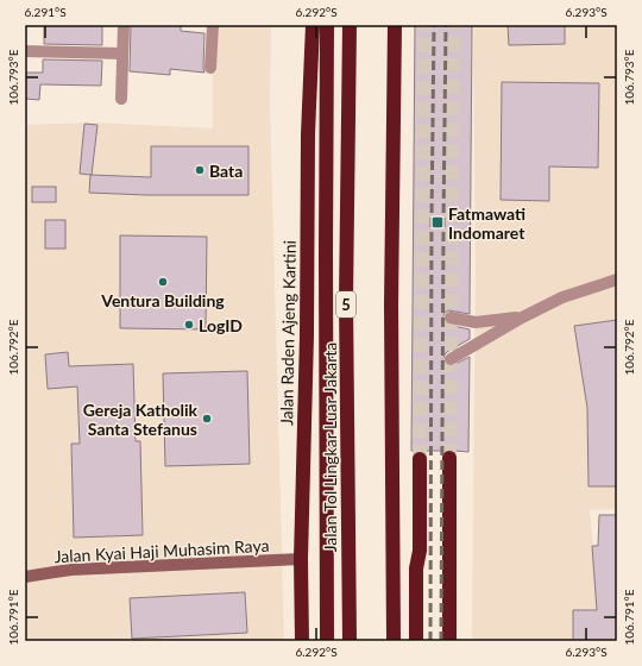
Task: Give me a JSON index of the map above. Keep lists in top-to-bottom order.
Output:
{
  "streets": {
    "highway": ["5", "Jalan Raden Ajeng Kartini", "Jalan Tol Lingkar Luar Jakarta"],
    "street": ["Jalan Kyai Haji Muhasim Raya"]
  },
  "crossings": [
    ["Jalan Raden Ajeng Kartini", "Jalan Kyai Haji Muhasim Raya"]
  ],
  "places": {
    "other": [
      "Bata",
      "Ventura Building",
      "LogID",
      "Gereja Katholik Santa Stefanus"
    ],
    "transit": ["Fatmawati Indomaret"]
  },
  "coordinates": [
    "6.291°S",
    "6.292°S",
    "6.293°S",
    "106.793°E",
    "106.792°E",
    "106.791°E"
  ]
}
